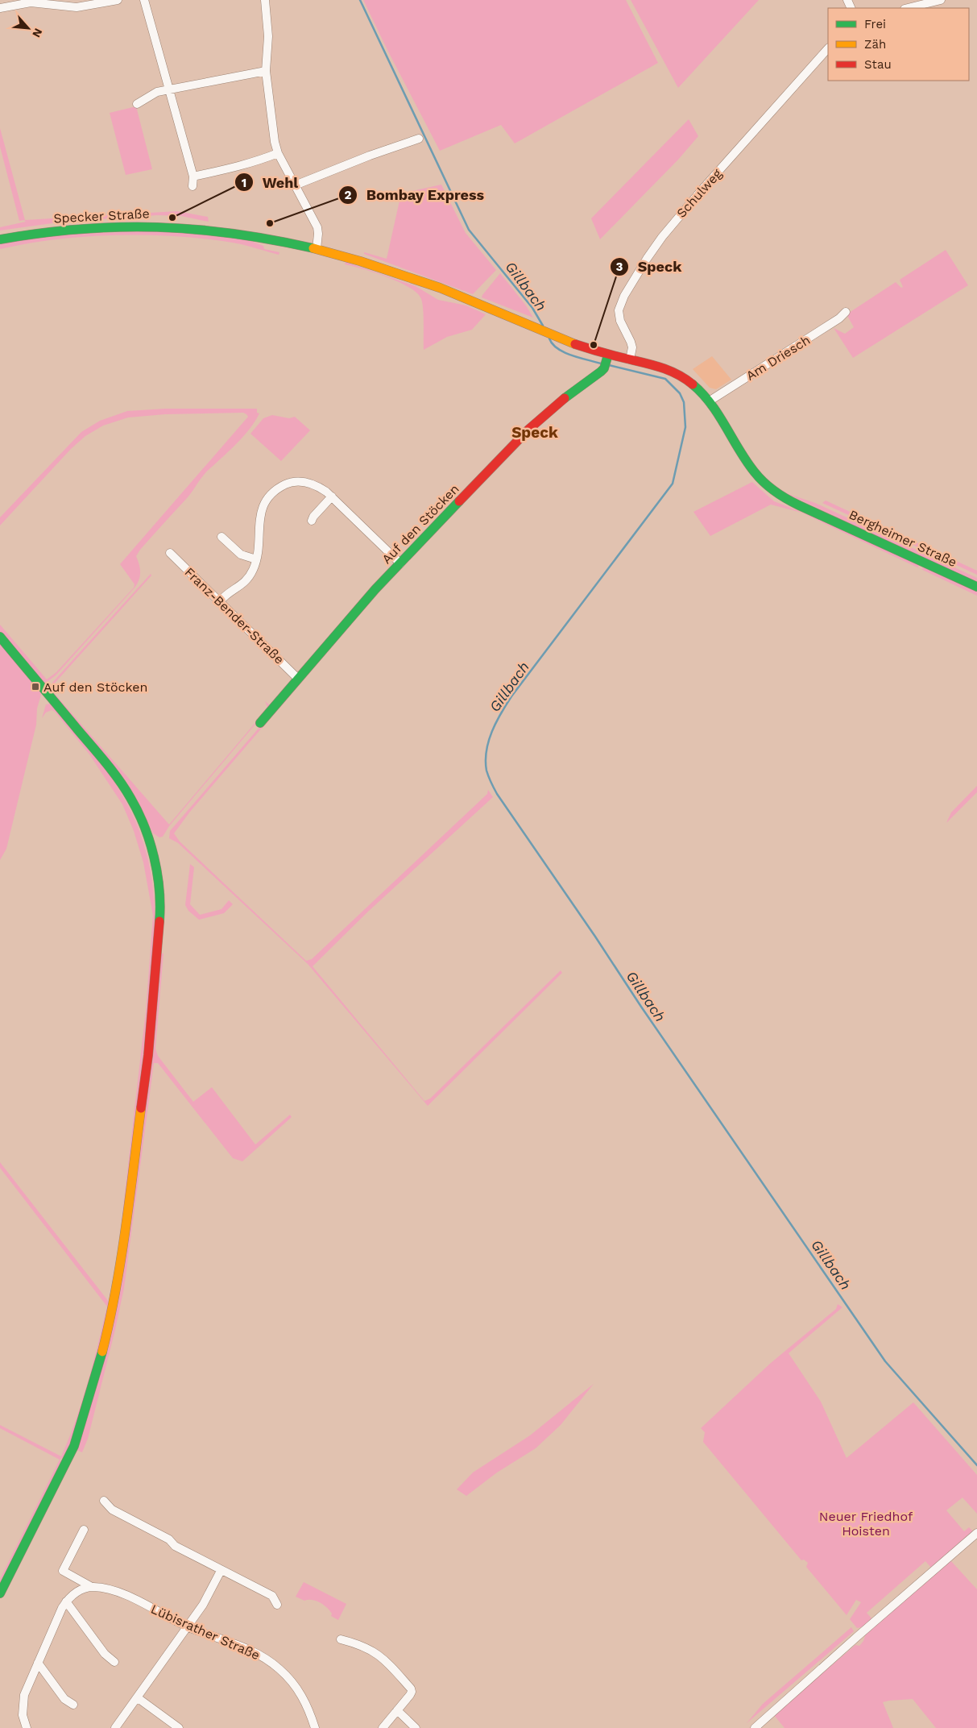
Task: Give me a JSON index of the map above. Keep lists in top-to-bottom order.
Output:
{
  "streets": {
    "main road": ["Specker Straße", "Auf den Stöcken", "Bergheimer Straße"],
    "street": [
      "Schulweg",
      "Am Driesch",
      "Franz-Bender-Straße",
      "Lübisrather Straße"
    ]
  },
  "crossings": [
    ["Schulweg", "Specker Straße"],
    ["Specker Straße", "Am Driesch"],
    ["Specker Straße", "Auf den Stöcken"],
    ["Specker Straße", "Bergheimer Straße"],
    ["Auf den Stöcken", "Franz-Bender-Straße"]
  ],
  "districts": ["Speck"],
  "water": ["Gillbach"],
  "parks": ["Neuer Friedhof Hoisten"],
  "places": {
    "other": ["Wehl", "Bombay Express", "Speck"],
    "transit": ["Auf den Stöcken"]
  },
  "legend": ["Frei", "Zäh", "Stau"],
  "north": "bottom right"
}
